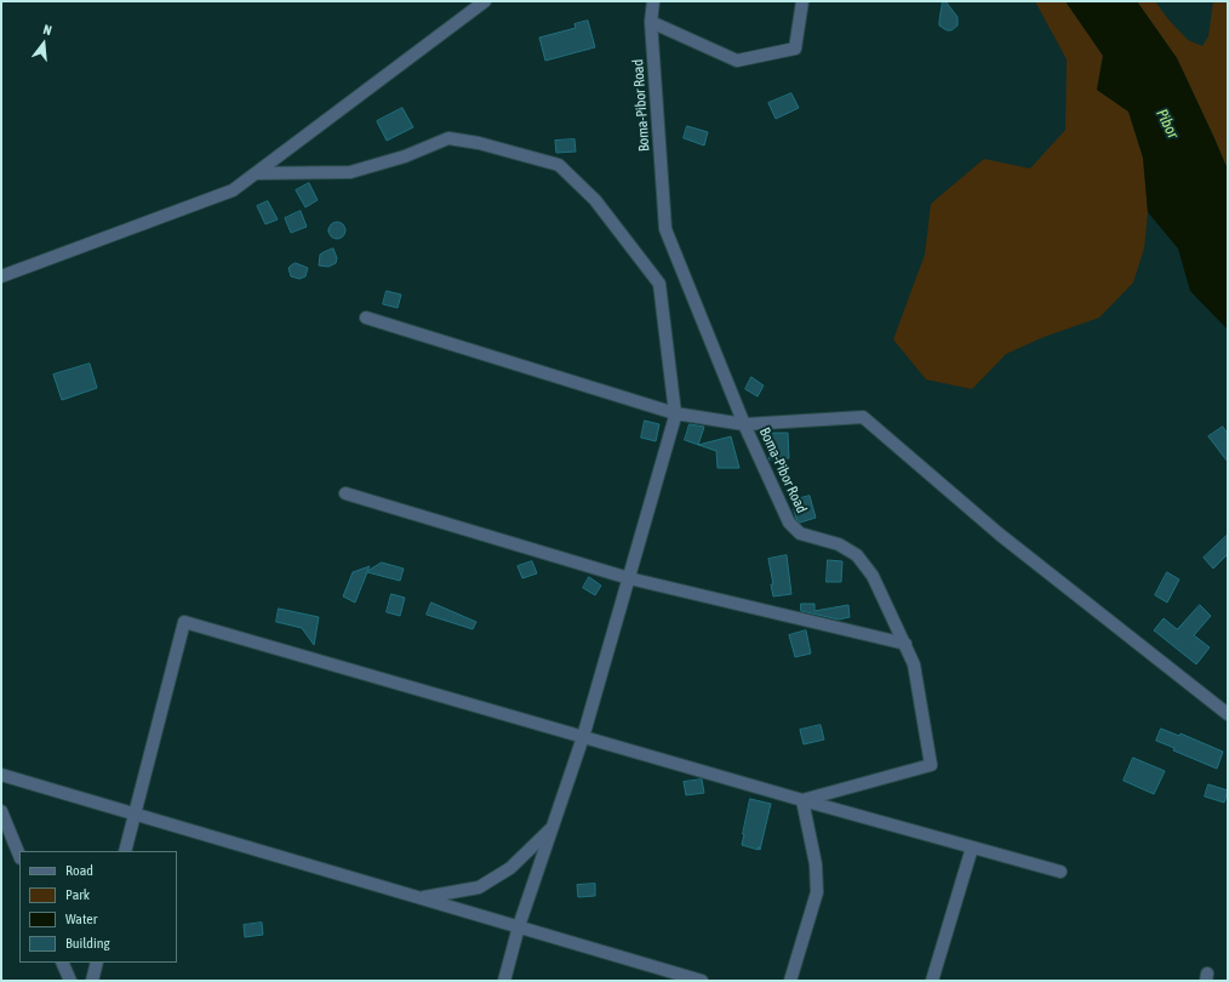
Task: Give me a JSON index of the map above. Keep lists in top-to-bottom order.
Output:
{
  "streets": {
    "street": ["Boma-Pibor Road"]
  },
  "water": ["Pibor"],
  "legend": [
    "Road",
    "Park",
    "Water",
    "Building"
  ],
  "north": "top"
}
